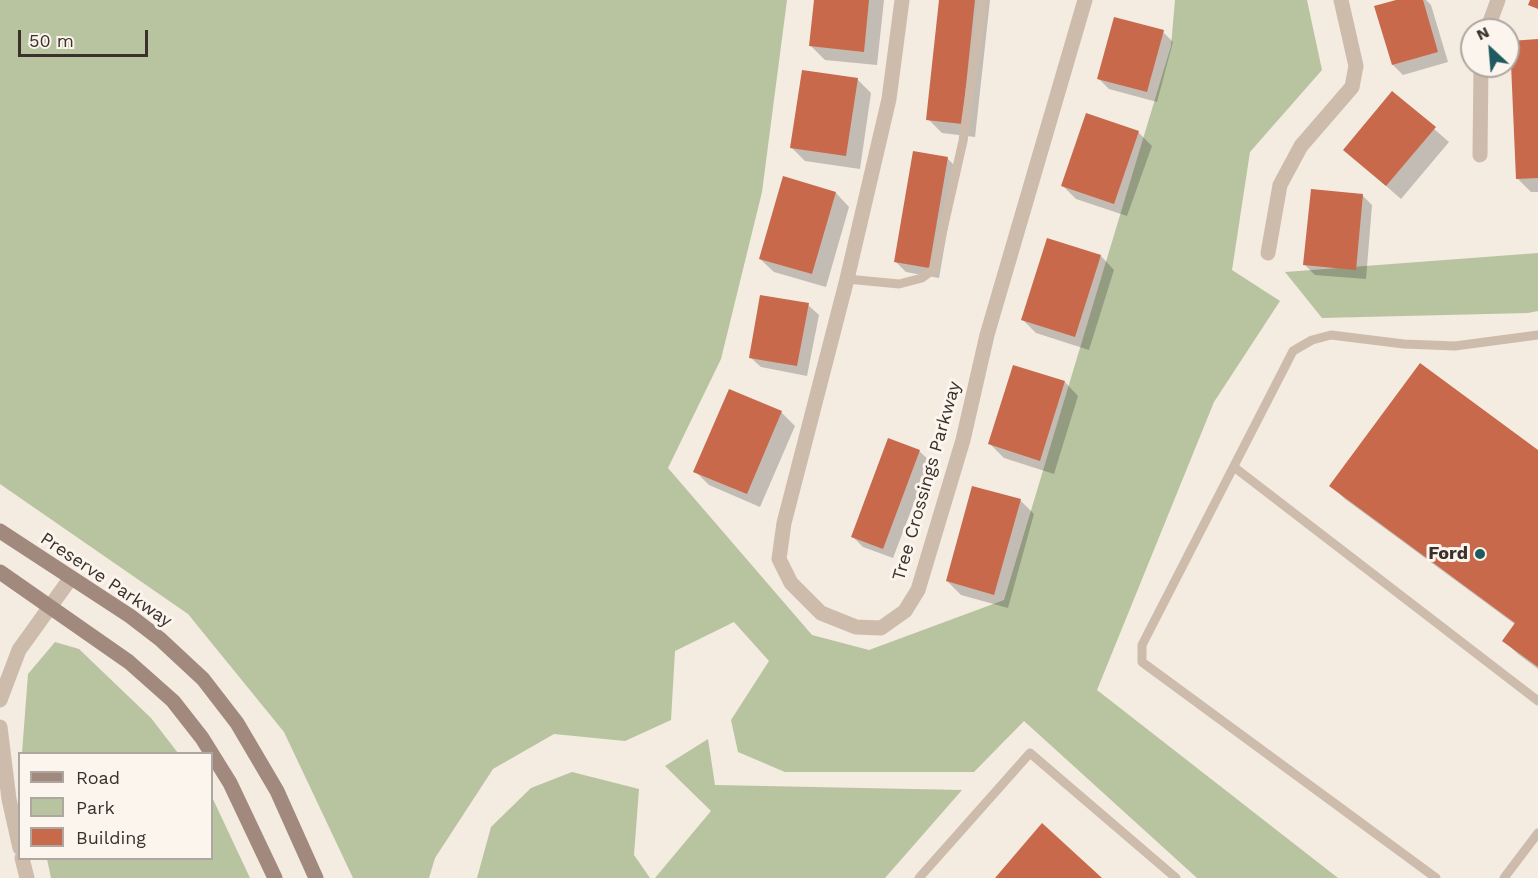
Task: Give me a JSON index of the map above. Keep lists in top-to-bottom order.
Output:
{
  "streets": {
    "street": ["Tree Crossings Parkway", "Preserve Parkway"]
  },
  "places": ["Ford"],
  "legend": ["Road", "Park", "Building"],
  "scale_bar": "50 m",
  "north": "top left"
}
